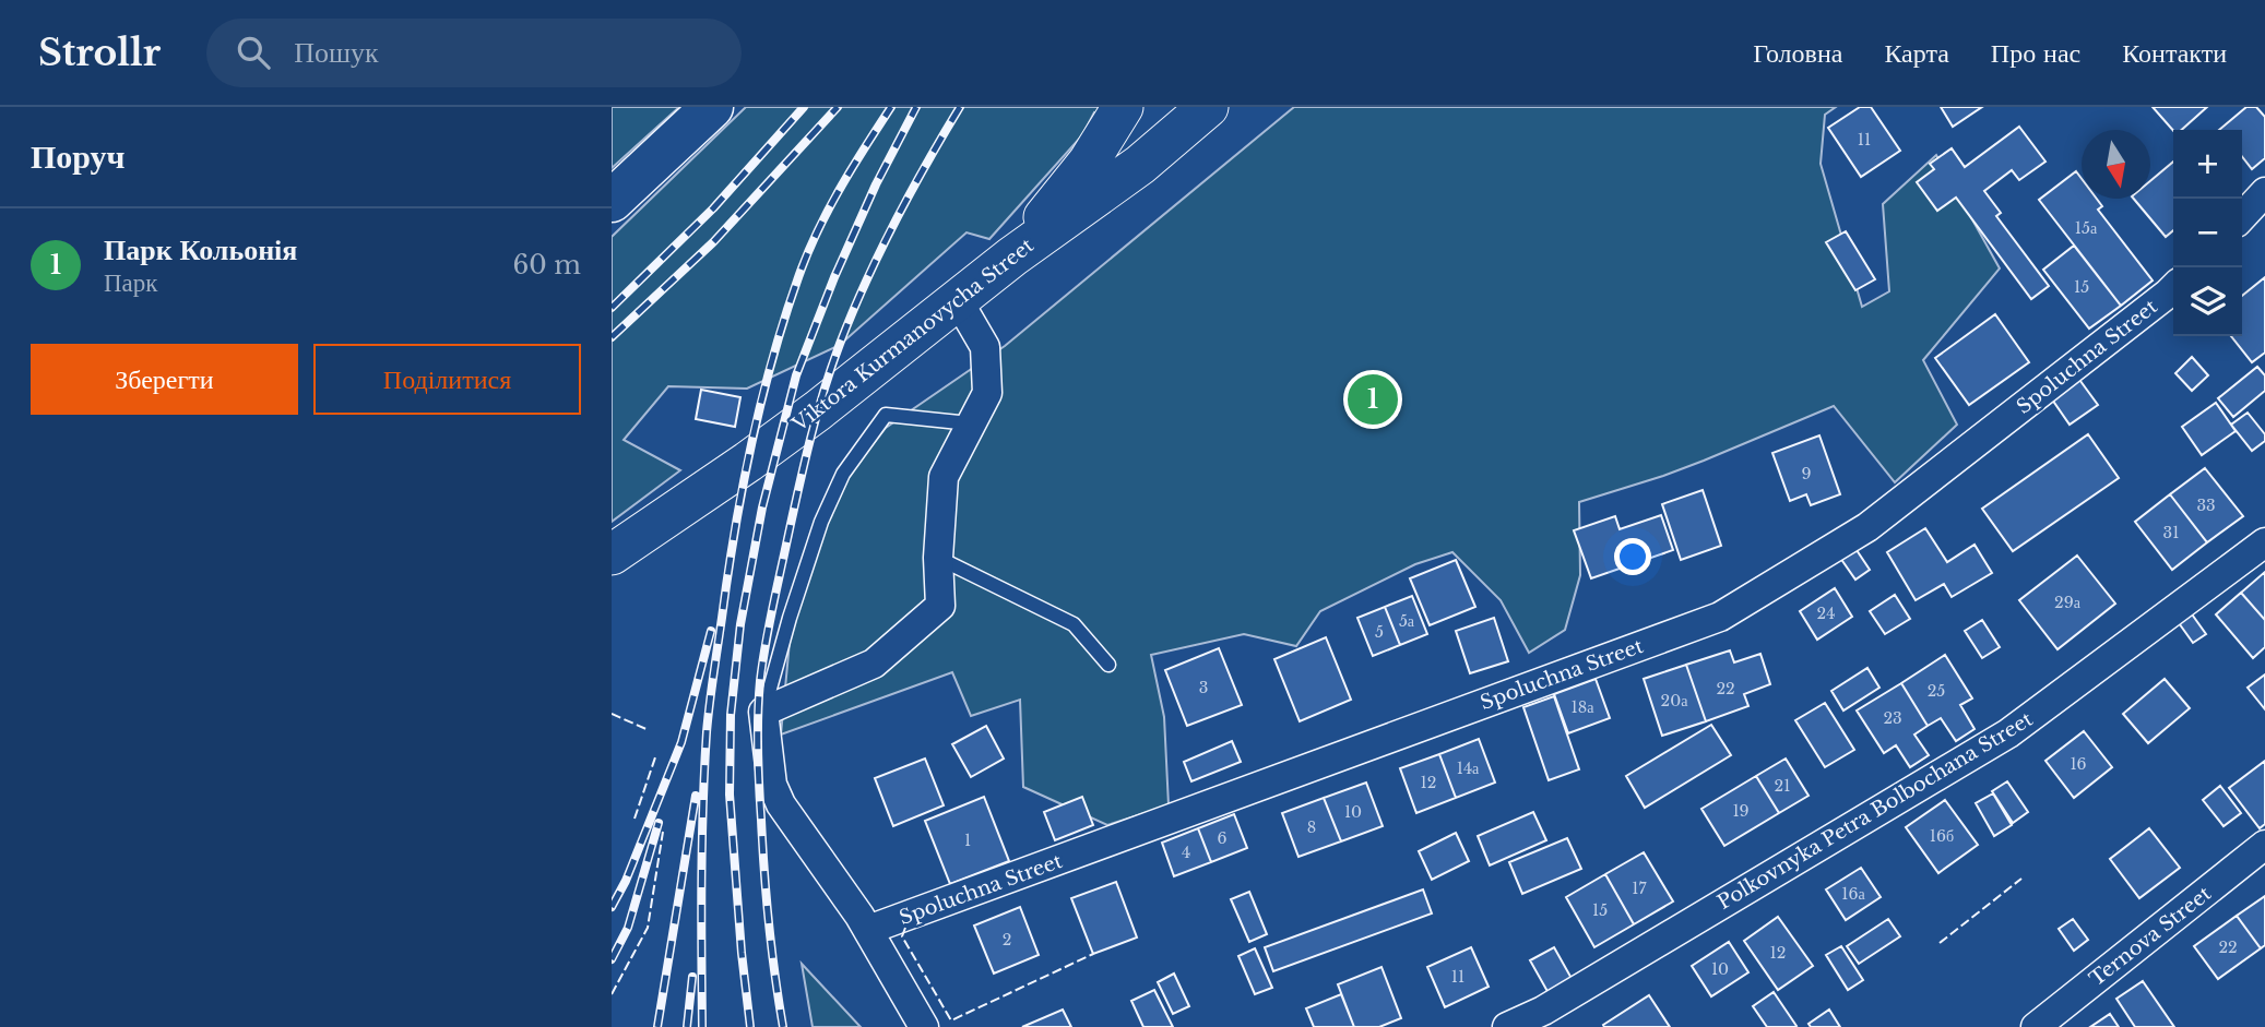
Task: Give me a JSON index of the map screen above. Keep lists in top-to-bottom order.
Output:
{
  "streets": {
    "street": [
      "Viktora Kurmanovycha Street",
      "Spoluchna Street",
      "Polkovnyka Petra Bolbochana Street",
      "Ternova Street"
    ]
  },
  "house_numbers": [
    "11",
    "15а",
    "15",
    "9",
    "33",
    "31",
    "29а",
    "24",
    "5а",
    "5",
    "3",
    "22",
    "25",
    "20а",
    "18а",
    "23",
    "16",
    "14а",
    "12",
    "21",
    "19",
    "10",
    "8",
    "16б",
    "6",
    "1",
    "4",
    "17",
    "16а",
    "15",
    "2",
    "22",
    "12",
    "10",
    "11"
  ],
  "north": "bottom",
  "page": {
    "header": "Strollr",
    "search": "Пошук",
    "nav": [
      "Головна",
      "Карта",
      "Про нас",
      "Контакти"
    ],
    "heading": "Поруч",
    "map_buttons": ["+", "−"],
    "list": [
      {
        "mark": "1",
        "name": "Парк Кольонія",
        "note": "Парк",
        "value": "60 m"
      }
    ],
    "buttons": ["Зберегти", "Поділитися"],
    "pins": "1"
  }
}
